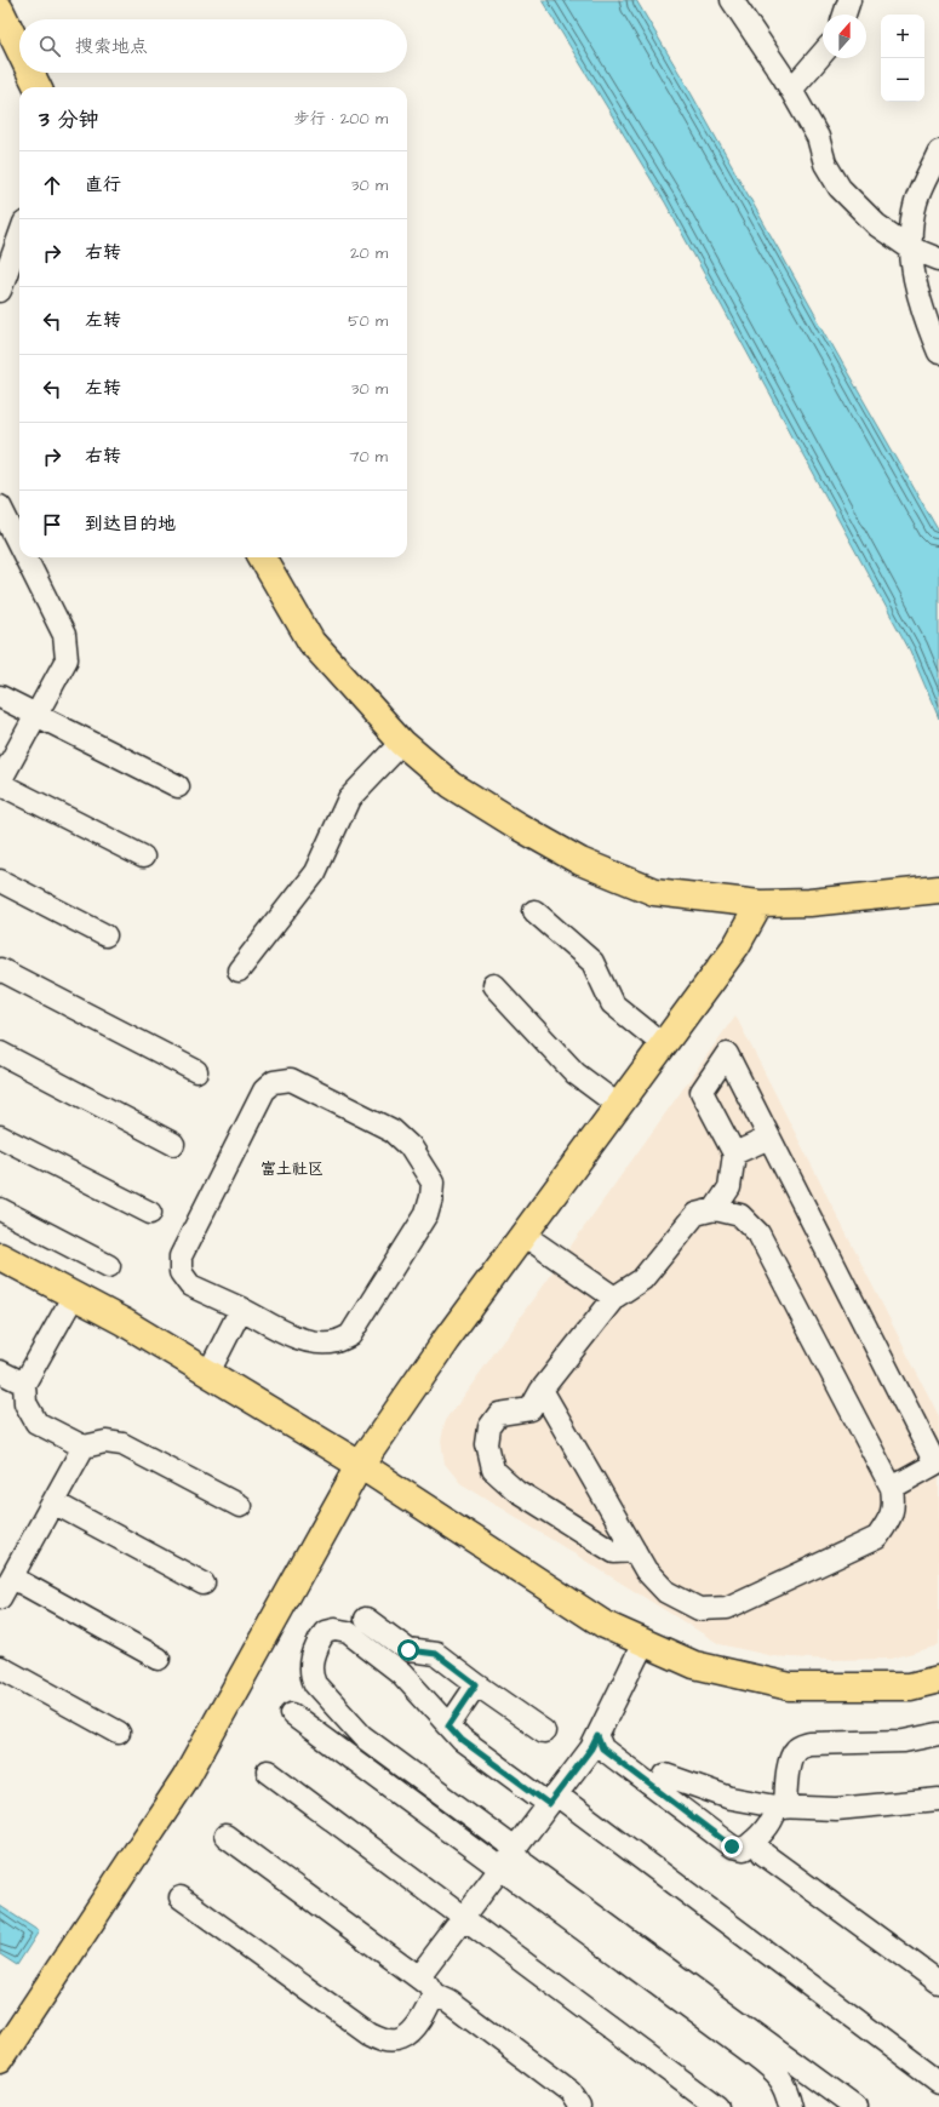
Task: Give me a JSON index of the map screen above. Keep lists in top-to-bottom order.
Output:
{
  "districts": ["富土社区"],
  "north": "top",
  "page": {
    "map_buttons": ["+", "−"],
    "search": "搜索地点",
    "heading": ["3 分钟", "步行 · 200 m"],
    "list": [
      ["直行", "30 m"],
      ["右转", "20 m"],
      ["左转", "50 m"],
      ["左转", "30 m"],
      ["右转", "70 m"],
      "到达目的地"
    ]
  }
}
